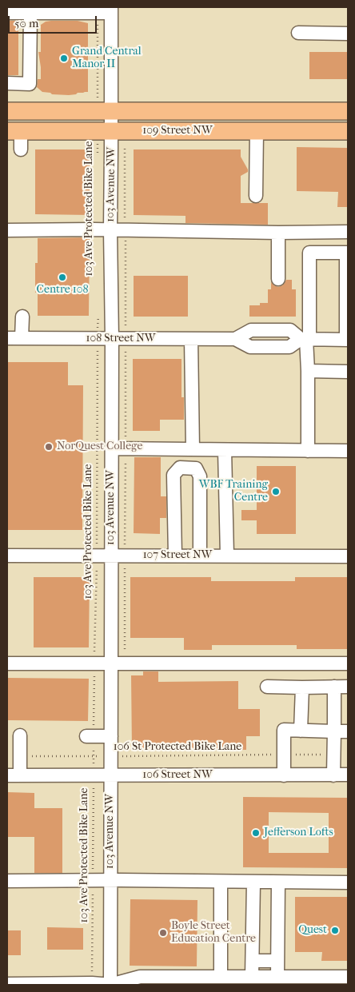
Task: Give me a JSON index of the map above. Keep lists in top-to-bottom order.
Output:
{
  "streets": {
    "main road": ["109 Street NW"],
    "street": [
      "103 Avenue NW",
      "108 Street NW",
      "107 Street NW",
      "106 Street NW"
    ],
    "path": ["103 Ave Protected Bike Lane", "106 St Protected Bike Lane"]
  },
  "crossings": [
    ["109 Street NW", "103 Avenue NW"],
    ["109 Street NW", "103 Ave Protected Bike Lane"],
    ["103 Avenue NW", "103 Ave Protected Bike Lane"],
    ["103 Avenue NW", "108 Street NW"],
    ["103 Avenue NW", "107 Street NW"],
    ["103 Avenue NW", "106 St Protected Bike Lane"],
    ["103 Avenue NW", "106 Street NW"],
    ["103 Ave Protected Bike Lane", "108 Street NW"],
    ["103 Ave Protected Bike Lane", "107 Street NW"],
    ["103 Ave Protected Bike Lane", "106 St Protected Bike Lane"],
    ["103 Ave Protected Bike Lane", "106 Street NW"]
  ],
  "places": [
    "Grand Central Manor II",
    "Centre 108",
    "NorQuest College",
    "WBF Training Centre",
    "Jefferson Lofts",
    "Quest",
    "Boyle Street Education Centre"
  ],
  "scale_bar": "50 m"
}
